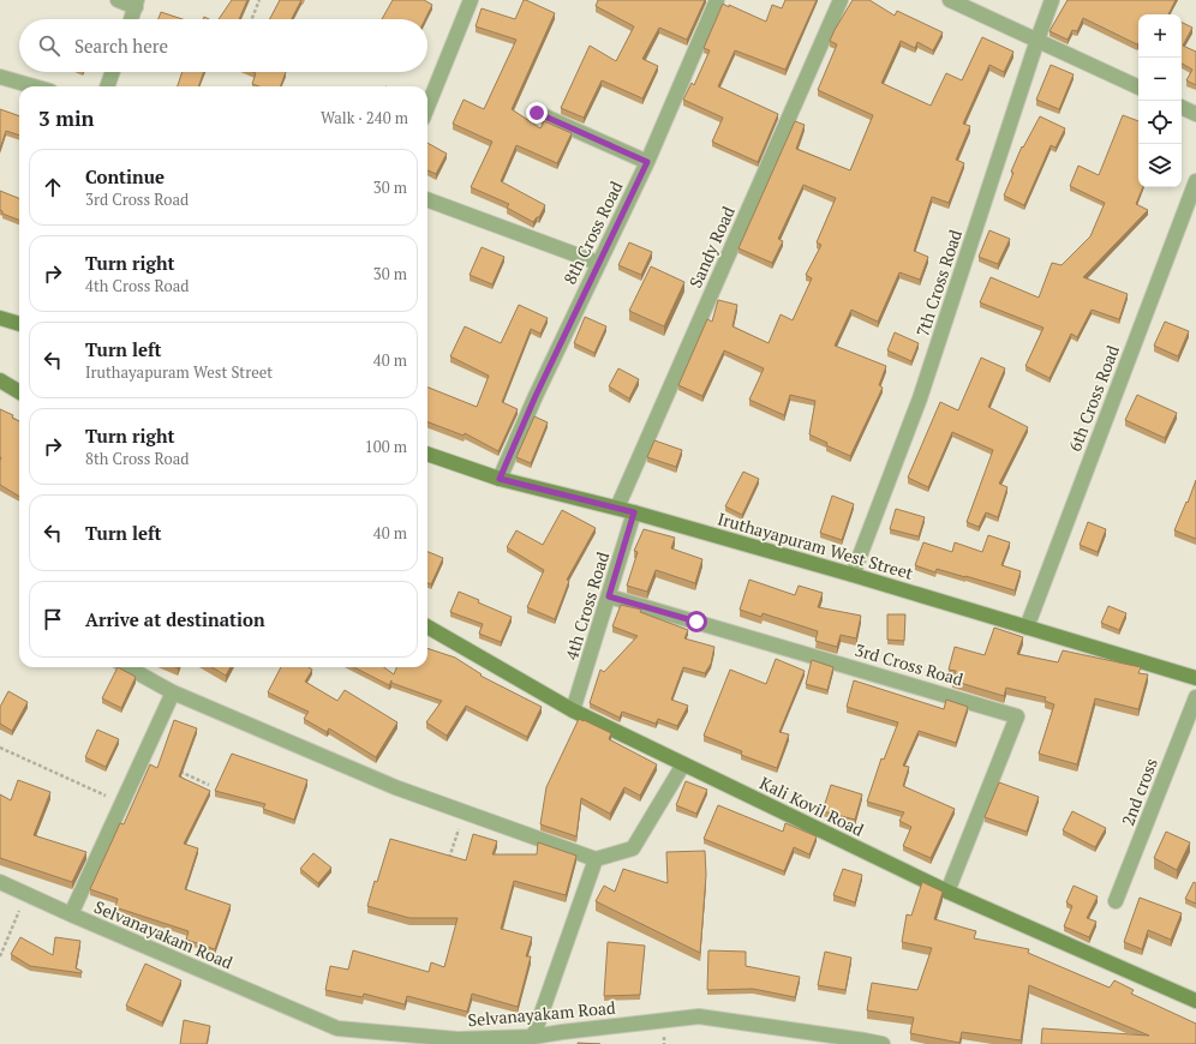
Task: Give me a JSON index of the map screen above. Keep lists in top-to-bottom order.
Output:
{
  "streets": {
    "street": [
      "8th Cross Road",
      "Sandy Road",
      "7th Cross Road",
      "6th Cross Road",
      "Iruthayapuram West Street",
      "4th Cross Road",
      "3rd Cross Road",
      "2nd cross",
      "Kali Kovil Road",
      "Selvanayakam Road"
    ]
  },
  "crossings": [
    ["8th Cross Road", "Iruthayapuram West Street"],
    ["Sandy Road", "Iruthayapuram West Street"],
    ["7th Cross Road", "Iruthayapuram West Street"],
    ["6th Cross Road", "Iruthayapuram West Street"],
    ["Iruthayapuram West Street", "4th Cross Road"],
    ["4th Cross Road", "3rd Cross Road"],
    ["4th Cross Road", "Kali Kovil Road"],
    ["3rd Cross Road", "Kali Kovil Road"]
  ],
  "page": {
    "map_buttons": ["+", "−"],
    "search": "Search here",
    "heading": ["3 min", "Walk · 240 m"],
    "list": [
      ["Continue", "3rd Cross Road", "30 m"],
      ["Turn right", "4th Cross Road", "30 m"],
      ["Turn left", "Iruthayapuram West Street", "40 m"],
      ["Turn right", "8th Cross Road", "100 m"],
      ["Turn left", "40 m"],
      "Arrive at destination"
    ]
  }
}
